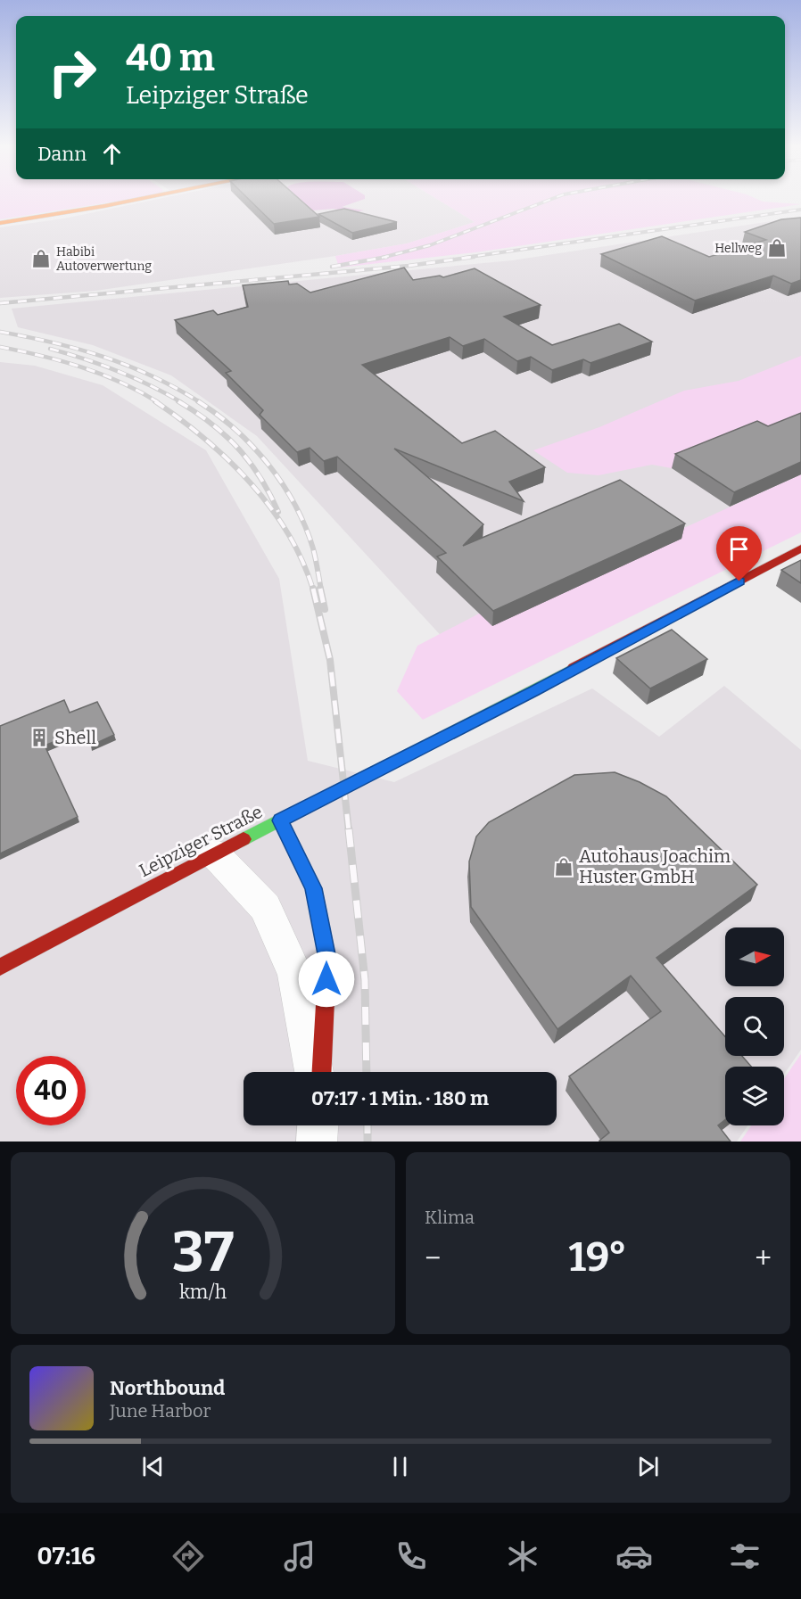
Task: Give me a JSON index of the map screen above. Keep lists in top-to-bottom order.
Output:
{
  "streets": {
    "street": ["Leipziger Straße"]
  },
  "places": {
    "shop": ["Hellweg", "Habibi Autoverwertung", "Autohaus Joachim Huster GmbH"],
    "building": ["Shell"]
  },
  "north": "right",
  "page": {
    "turn": ["40 m", "Leipziger Straße"],
    "then": "Dann",
    "limit": "40",
    "trip": "07:17 · 1 Min. · 180 m",
    "tile": "Klima",
    "heat": ["−", "19°", "+"],
    "song": ["Northbound", "June Harbor"],
    "tabs": "07:16",
    "gauge": ["37", "km/h"]
  }
}
